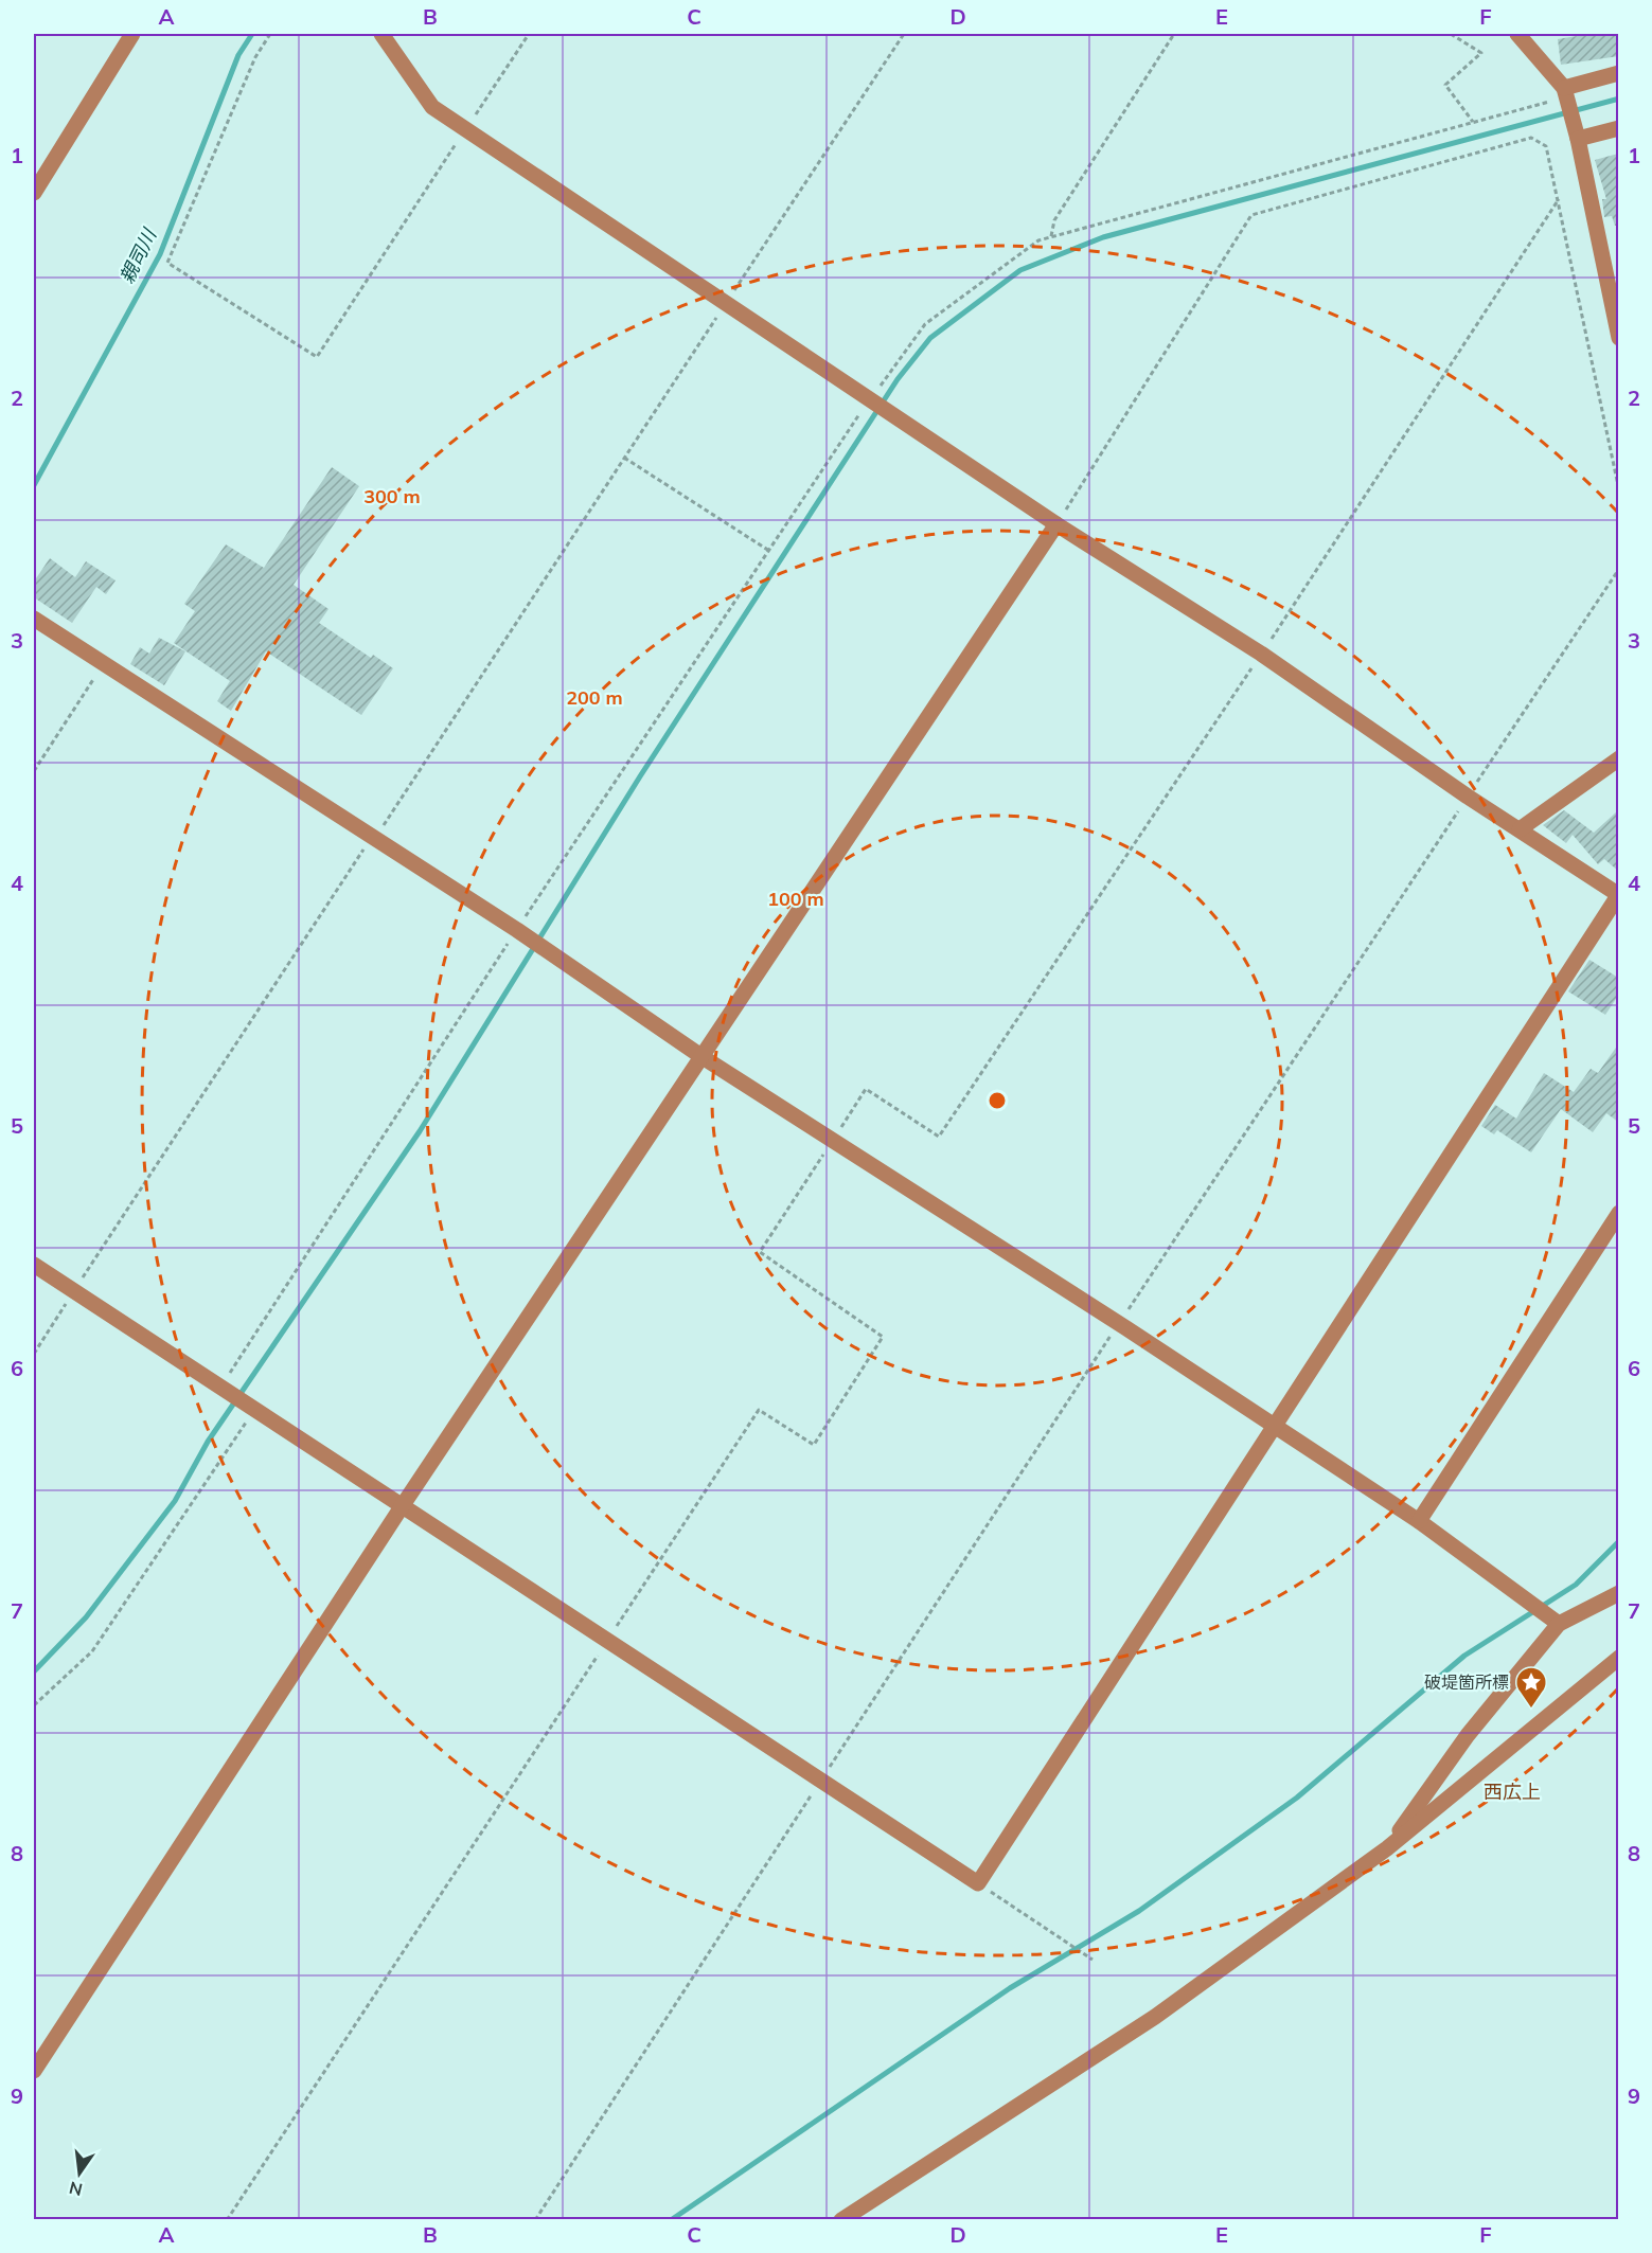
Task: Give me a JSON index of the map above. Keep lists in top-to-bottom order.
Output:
{
  "districts": ["西広上"],
  "water": ["親司川"],
  "places": {
    "place": ["破堤箇所標"]
  },
  "north": "bottom",
  "grid": {
    "columns": [
      "A",
      "B",
      "C",
      "D",
      "E",
      "F"
    ],
    "rows": [
      "1",
      "2",
      "3",
      "4",
      "5",
      "6",
      "7",
      "8",
      "9"
    ]
  },
  "rings": ["300 m", "200 m", "100 m"]
}
